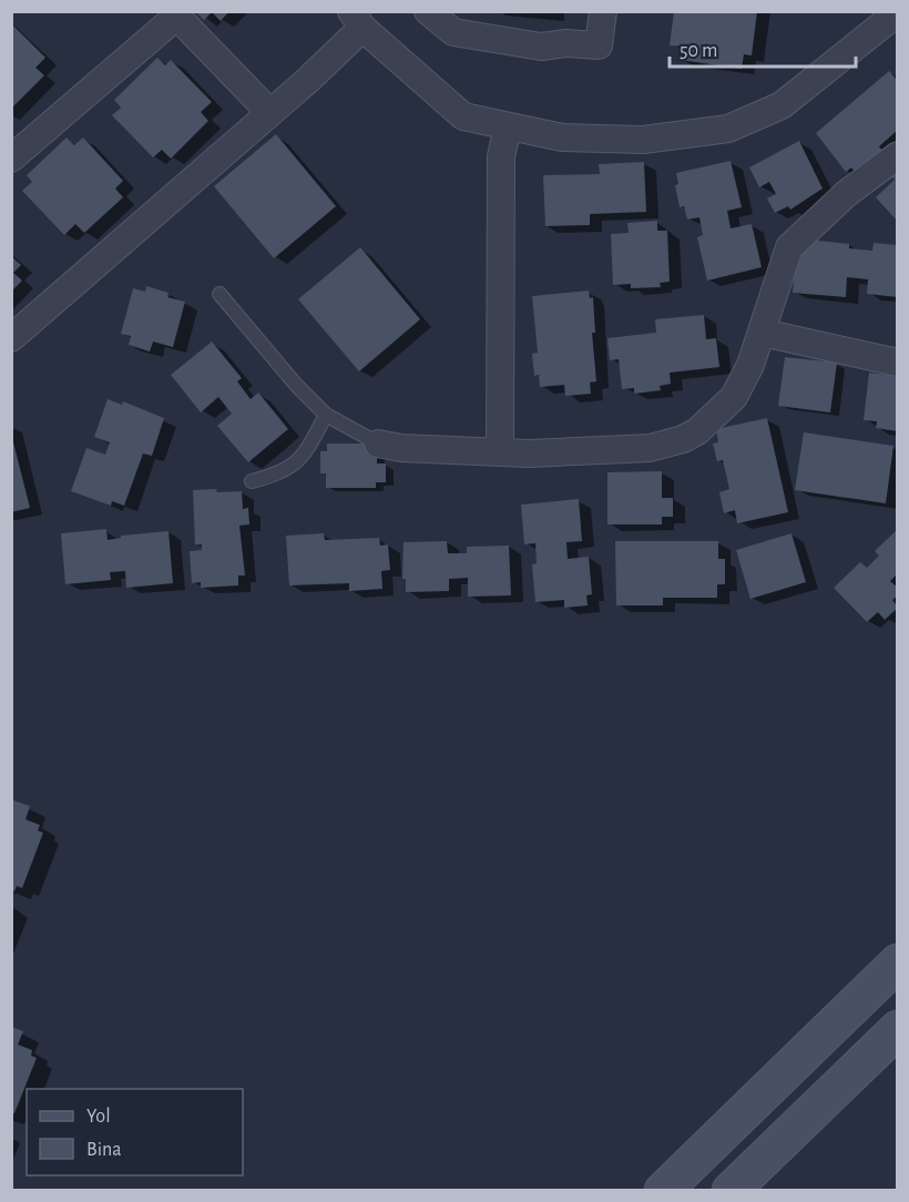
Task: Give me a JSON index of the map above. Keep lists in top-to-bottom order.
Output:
{
  "legend": ["Yol", "Bina"],
  "scale_bar": "50 m"
}
